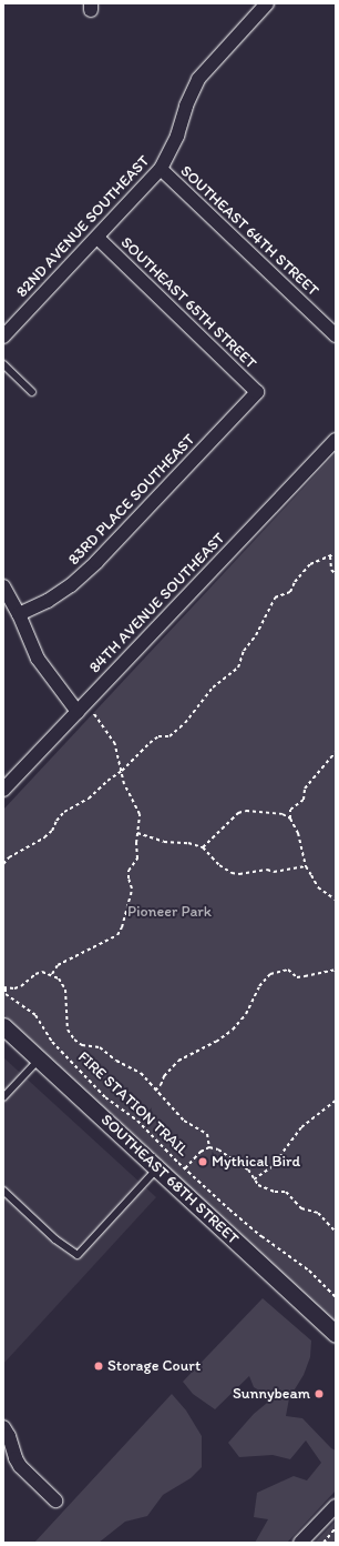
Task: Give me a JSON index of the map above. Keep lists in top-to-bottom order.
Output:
{
  "streets": {
    "street": [
      "82ND AVENUE SOUTHEAST",
      "SOUTHEAST 64TH STREET",
      "SOUTHEAST 65TH STREET",
      "83RD PLACE SOUTHEAST",
      "84TH AVENUE SOUTHEAST",
      "SOUTHEAST 68TH STREET"
    ],
    "path": ["FIRE STATION TRAIL"]
  },
  "crossings": [
    ["82ND AVENUE SOUTHEAST", "SOUTHEAST 64TH STREET"],
    ["82ND AVENUE SOUTHEAST", "SOUTHEAST 65TH STREET"],
    ["SOUTHEAST 65TH STREET", "83RD PLACE SOUTHEAST"]
  ],
  "parks": ["Pioneer Park"],
  "places": ["Mythical Bird", "Storage Court", "Sunnybeam"]
}
